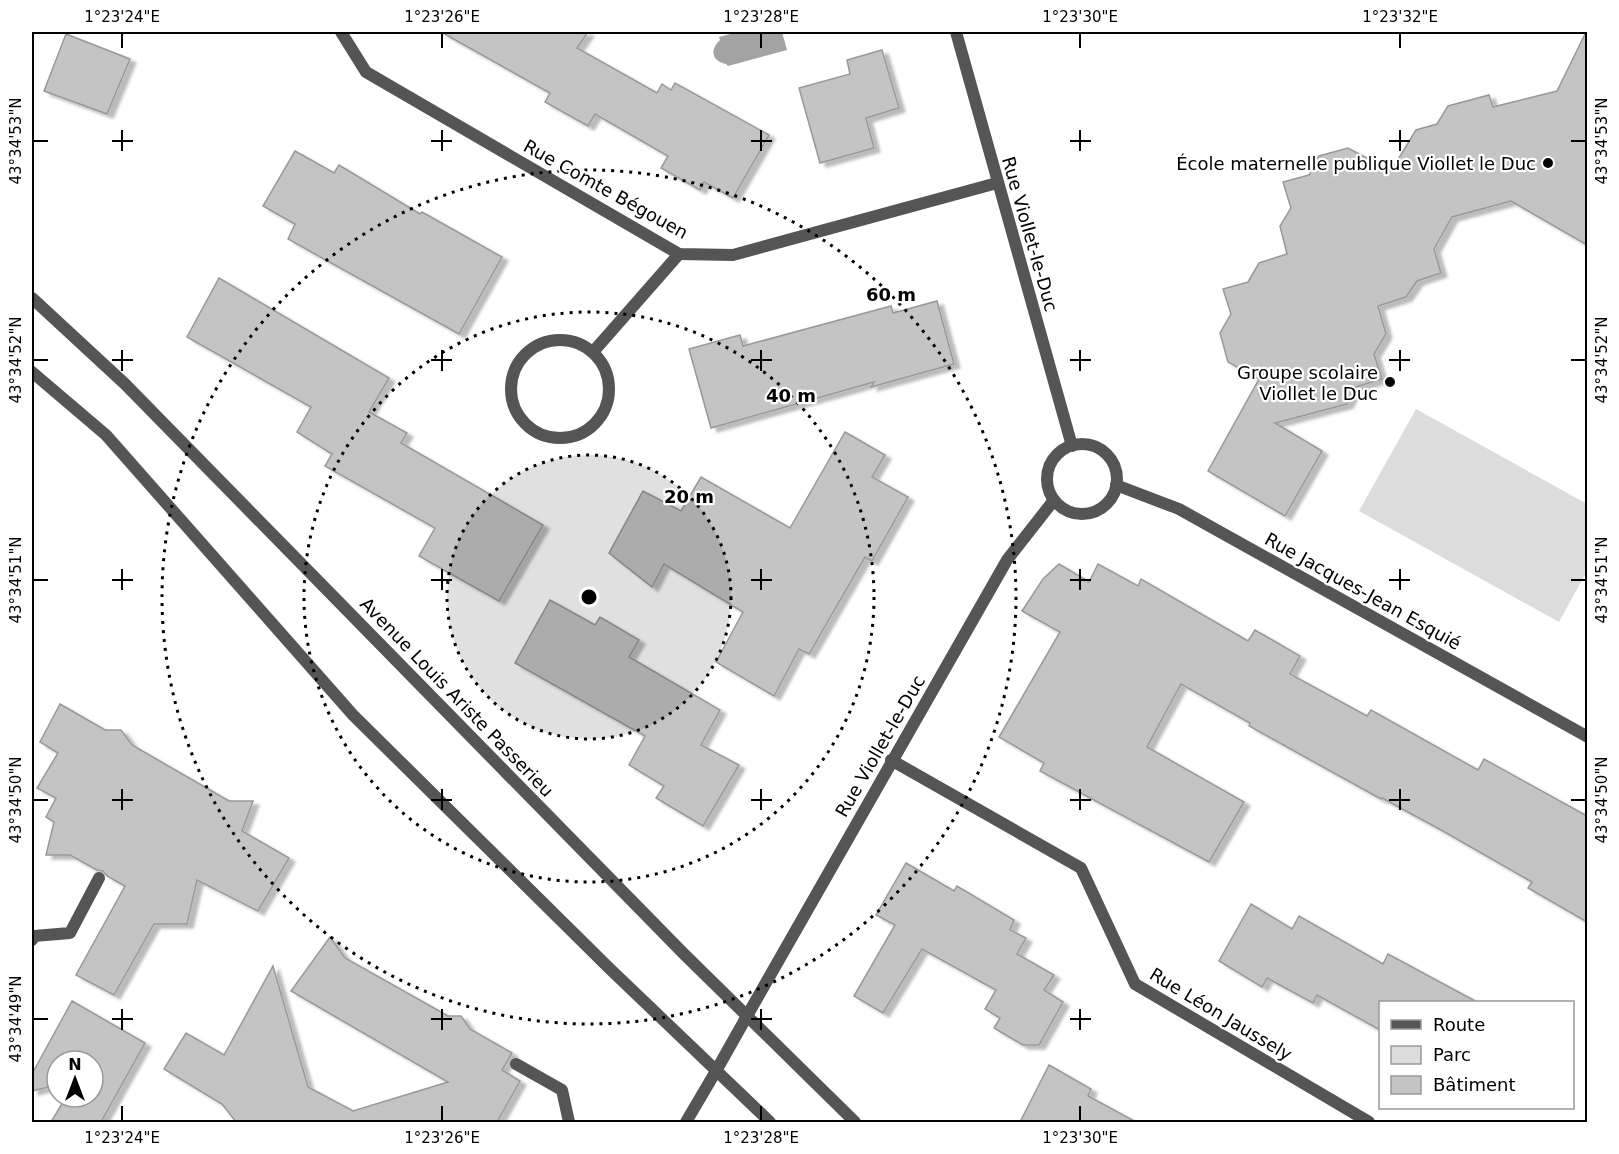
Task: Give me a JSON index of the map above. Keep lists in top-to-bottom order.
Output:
{
  "streets": {
    "street": [
      "Rue Comte Bégouen",
      "Rue Viollet-le-Duc",
      "Rue Jacques-Jean Esquié",
      "Avenue Louis Ariste Passerieu",
      "Rue Léon Jaussely"
    ]
  },
  "crossings": [
    ["Rue Comte Bégouen", "Rue Viollet-le-Duc"],
    ["Rue Viollet-le-Duc", "Rue Jacques-Jean Esquié"],
    ["Rue Viollet-le-Duc", "Avenue Louis Ariste Passerieu"],
    ["Rue Viollet-le-Duc", "Rue Léon Jaussely"]
  ],
  "places": ["École maternelle publique Viollet le Duc", "Groupe scolaire Viollet le Duc"],
  "legend": ["Route", "Parc", "Bâtiment"],
  "north": "top",
  "coordinates": [
    "1°23'24\"E",
    "1°23'26\"E",
    "1°23'28\"E",
    "1°23'30\"E",
    "1°23'32\"E",
    "43°34'53\"N",
    "43°34'52\"N",
    "43°34'51\"N",
    "43°34'50\"N",
    "43°34'49\"N"
  ],
  "rings": ["60 m", "40 m", "20 m"]
}
